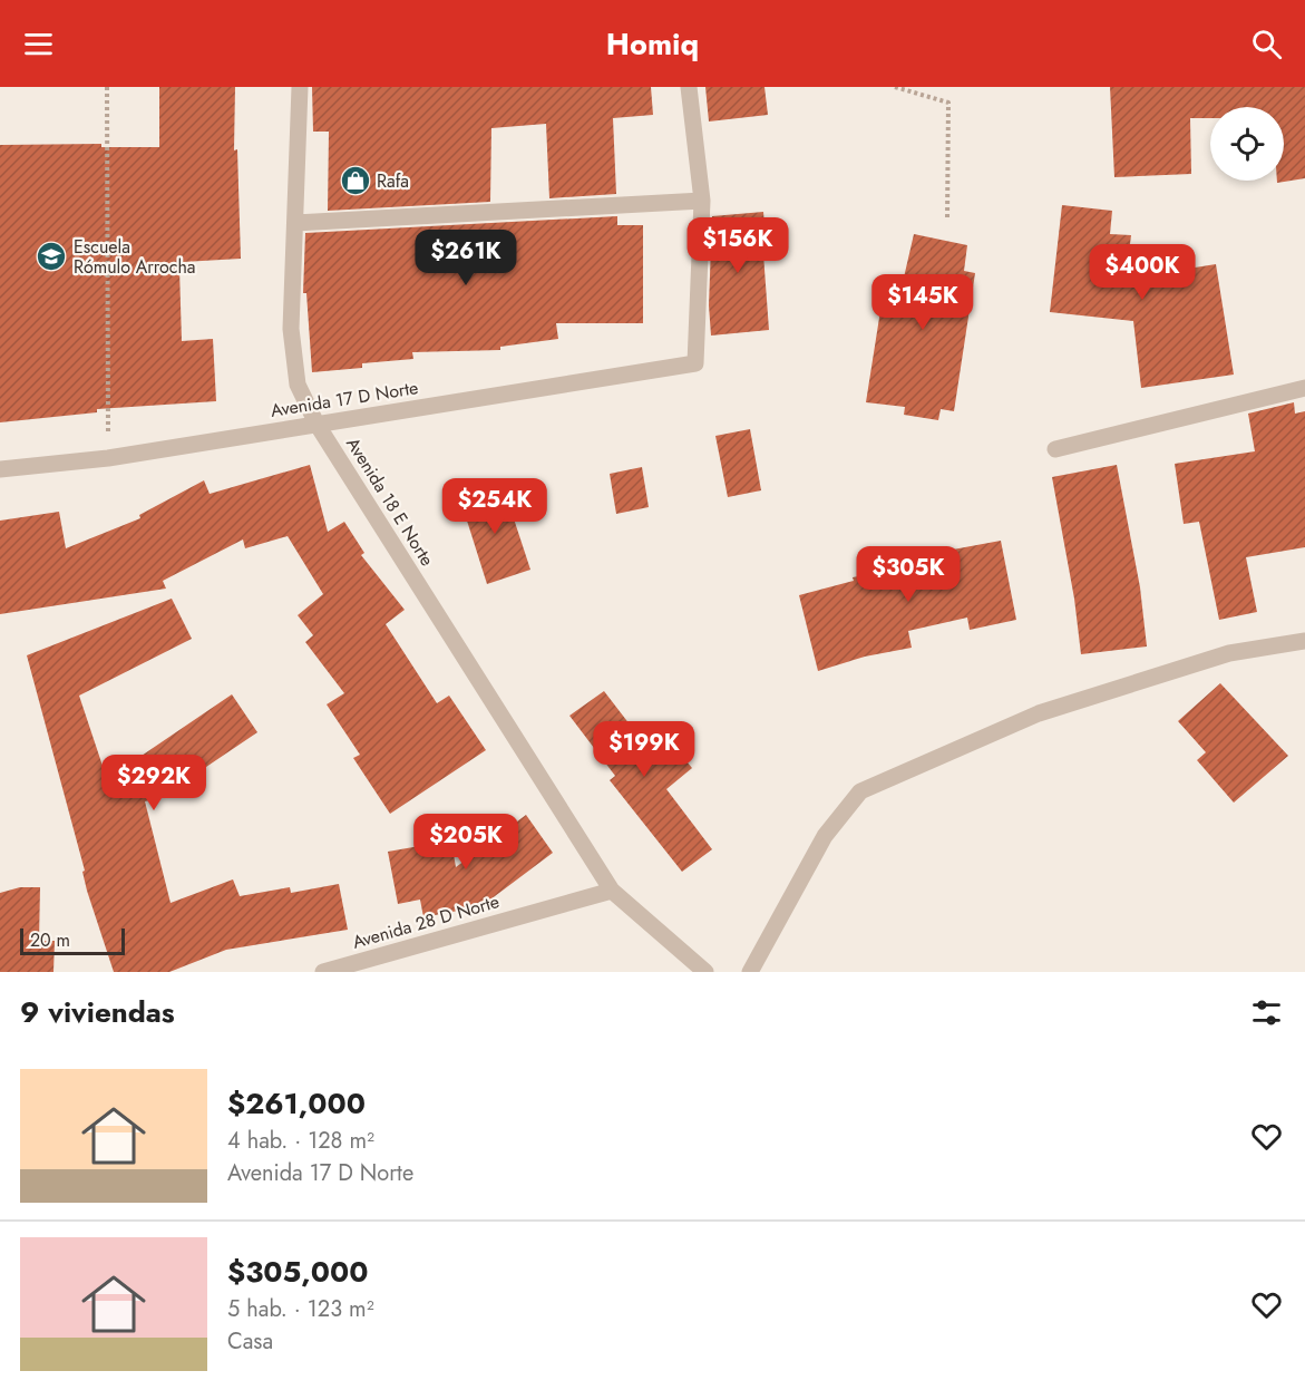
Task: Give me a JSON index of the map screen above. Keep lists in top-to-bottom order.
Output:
{
  "streets": {
    "street": ["Avenida 17 D Norte", "Avenida 18 E Norte", "Avenida 28 D Norte"]
  },
  "crossings": [
    ["Avenida 17 D Norte", "Avenida 18 E Norte"],
    ["Avenida 18 E Norte", "Avenida 28 D Norte"]
  ],
  "places": {
    "shop": ["Rafa"],
    "school or university": ["Escuela Rómulo Arrocha"]
  },
  "scale_bar": "20 m",
  "page": {
    "header": "Homiq",
    "price": [
      "$156K",
      "$261K",
      "$400K",
      "$145K",
      "$254K",
      "$305K",
      "$199K",
      "$292K",
      "$205K"
    ],
    "scale": "20 m",
    "heading": "9 viviendas",
    "list": [
      {
        "name": "$261,000",
        "note": "4 hab. · 128 m² · Avenida 17 D Norte"
      },
      {
        "name": "$305,000",
        "note": "5 hab. · 123 m² · Casa"
      }
    ]
  }
}
